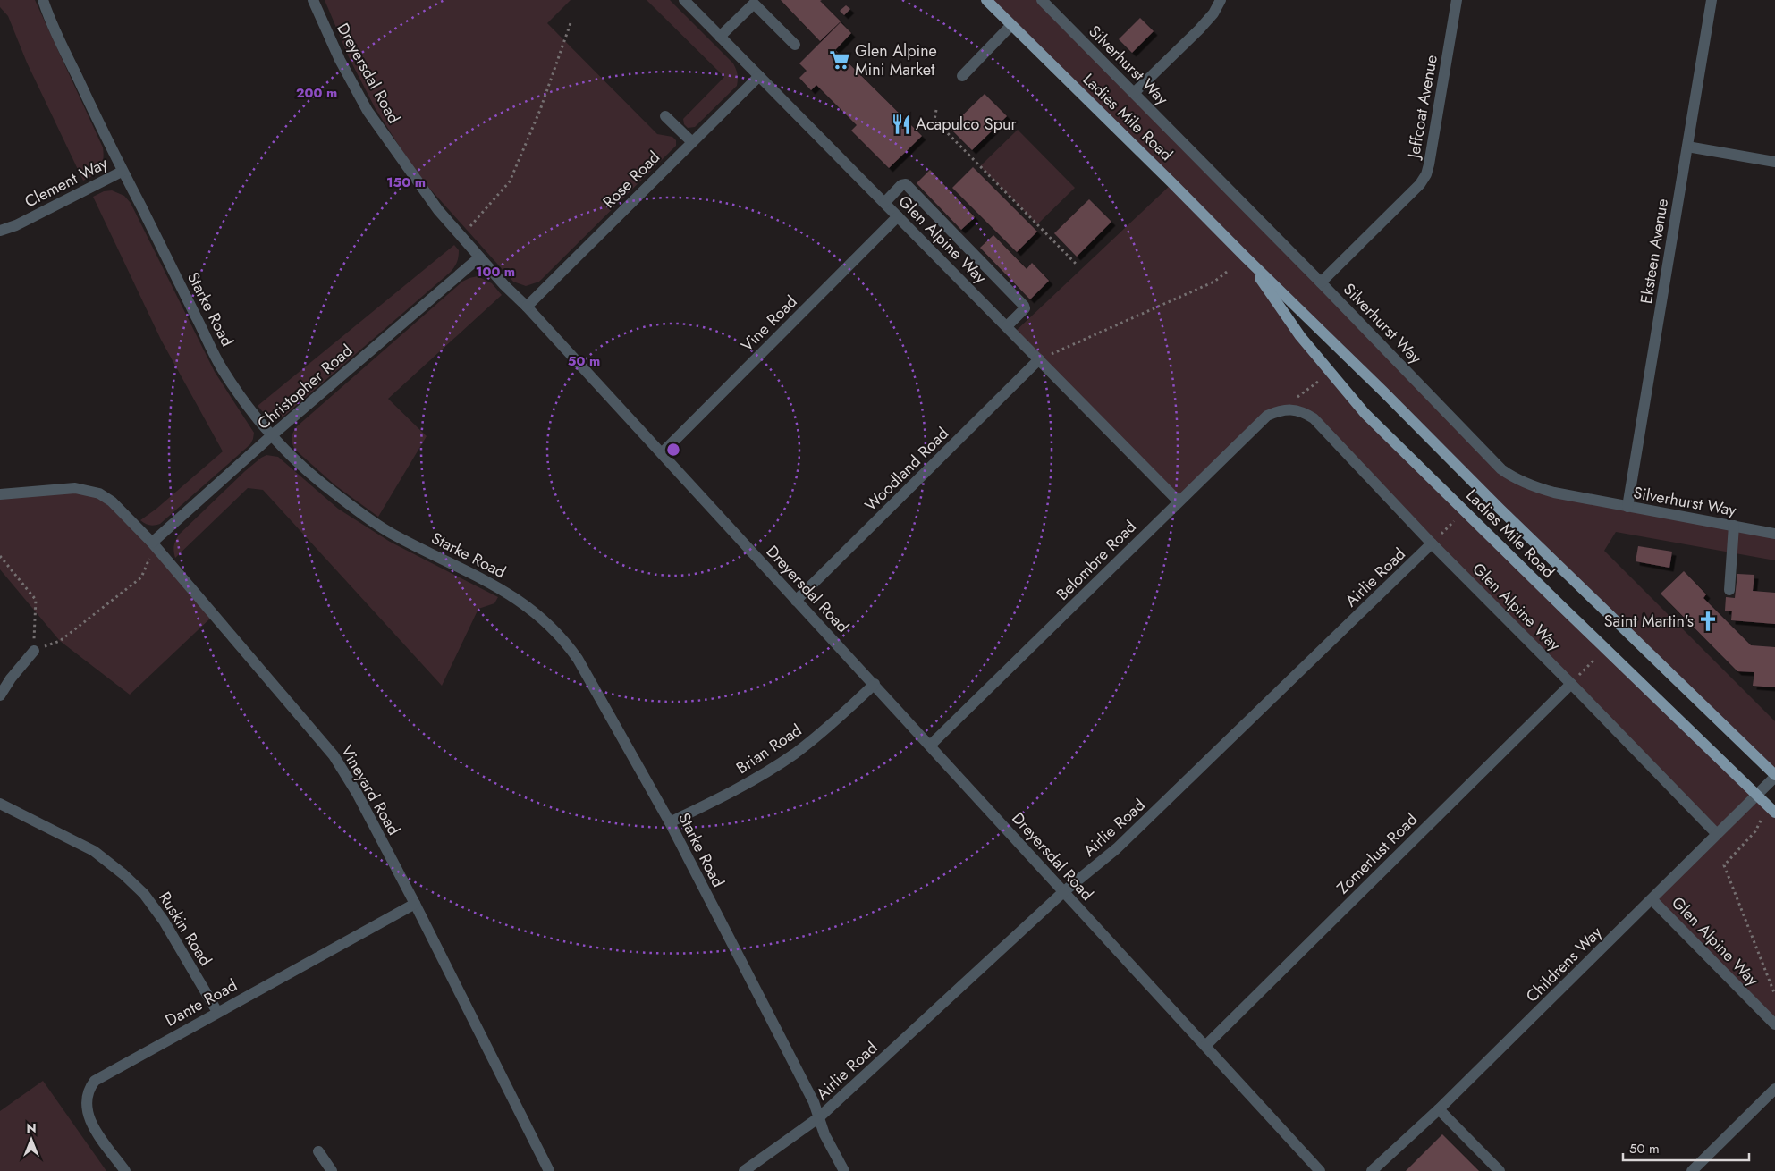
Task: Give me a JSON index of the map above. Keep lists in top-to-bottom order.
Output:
{
  "streets": {
    "main road": ["Ladies Mile Road"],
    "street": [
      "Silverhurst Way",
      "Dreyersdal Road",
      "Jeffcoat Avenue",
      "Rose Road",
      "Clement Way",
      "Glen Alpine Way",
      "Eksteen Avenue",
      "Starke Road",
      "Vine Road",
      "Christopher Road",
      "Woodland Road",
      "Belombre Road",
      "Airlie Road",
      "Brian Road",
      "Vineyard Road",
      "Zomerlust Road",
      "Ruskin Road",
      "Childrens Way",
      "Dante Road"
    ]
  },
  "crossings": [
    ["Silverhurst Way", "Jeffcoat Avenue"],
    ["Silverhurst Way", "Eksteen Avenue"],
    ["Dreyersdal Road", "Rose Road"],
    ["Dreyersdal Road", "Vine Road"],
    ["Dreyersdal Road", "Christopher Road"],
    ["Dreyersdal Road", "Woodland Road"],
    ["Dreyersdal Road", "Belombre Road"],
    ["Dreyersdal Road", "Airlie Road"],
    ["Dreyersdal Road", "Brian Road"],
    ["Dreyersdal Road", "Zomerlust Road"],
    ["Ladies Mile Road", "Childrens Way"],
    ["Rose Road", "Glen Alpine Way"],
    ["Clement Way", "Starke Road"],
    ["Glen Alpine Way", "Vine Road"],
    ["Glen Alpine Way", "Woodland Road"],
    ["Glen Alpine Way", "Belombre Road"],
    ["Glen Alpine Way", "Airlie Road"],
    ["Glen Alpine Way", "Zomerlust Road"],
    ["Glen Alpine Way", "Childrens Way"],
    ["Starke Road", "Christopher Road"],
    ["Starke Road", "Airlie Road"],
    ["Starke Road", "Brian Road"],
    ["Christopher Road", "Vineyard Road"],
    ["Vineyard Road", "Dante Road"],
    ["Ruskin Road", "Dante Road"]
  ],
  "places": {
    "supermarket": ["Glen Alpine Mini Market"],
    "restaurant": ["Acapulco Spur"],
    "church": ["Saint Martin's"]
  },
  "scale_bar": "50 m",
  "north": "top",
  "rings": [
    "200 m",
    "150 m",
    "100 m",
    "50 m"
  ]
}
